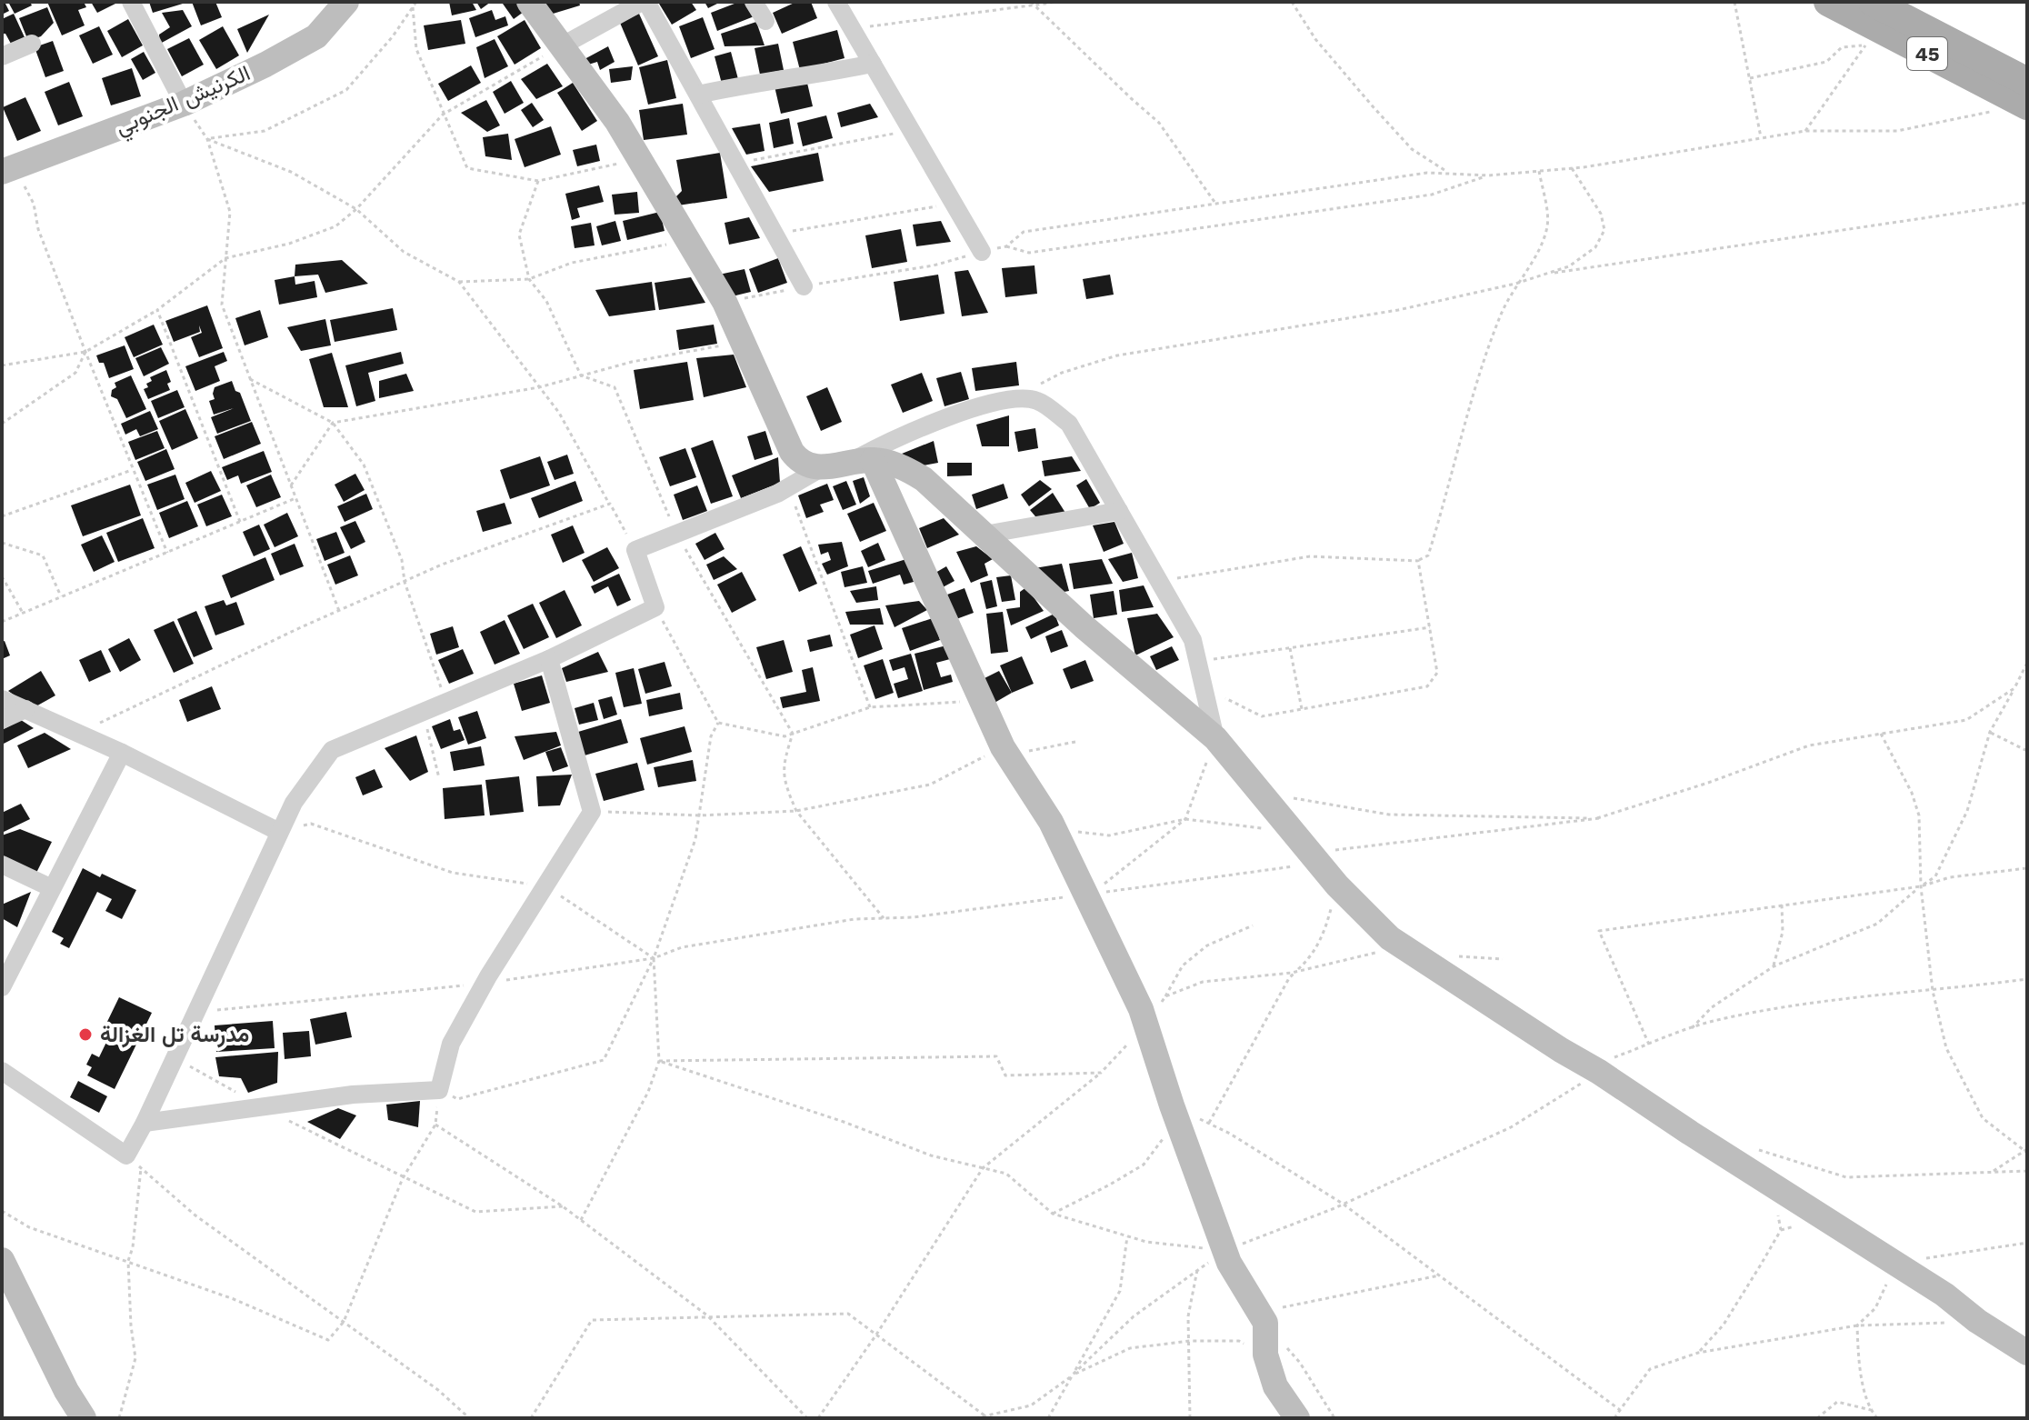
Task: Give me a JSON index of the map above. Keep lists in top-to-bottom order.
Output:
{
  "streets": {
    "main road": ["45"],
    "street": ["الكرنيش الجنوبي"]
  },
  "places": ["مدرسة تل الغزالة"]
}
